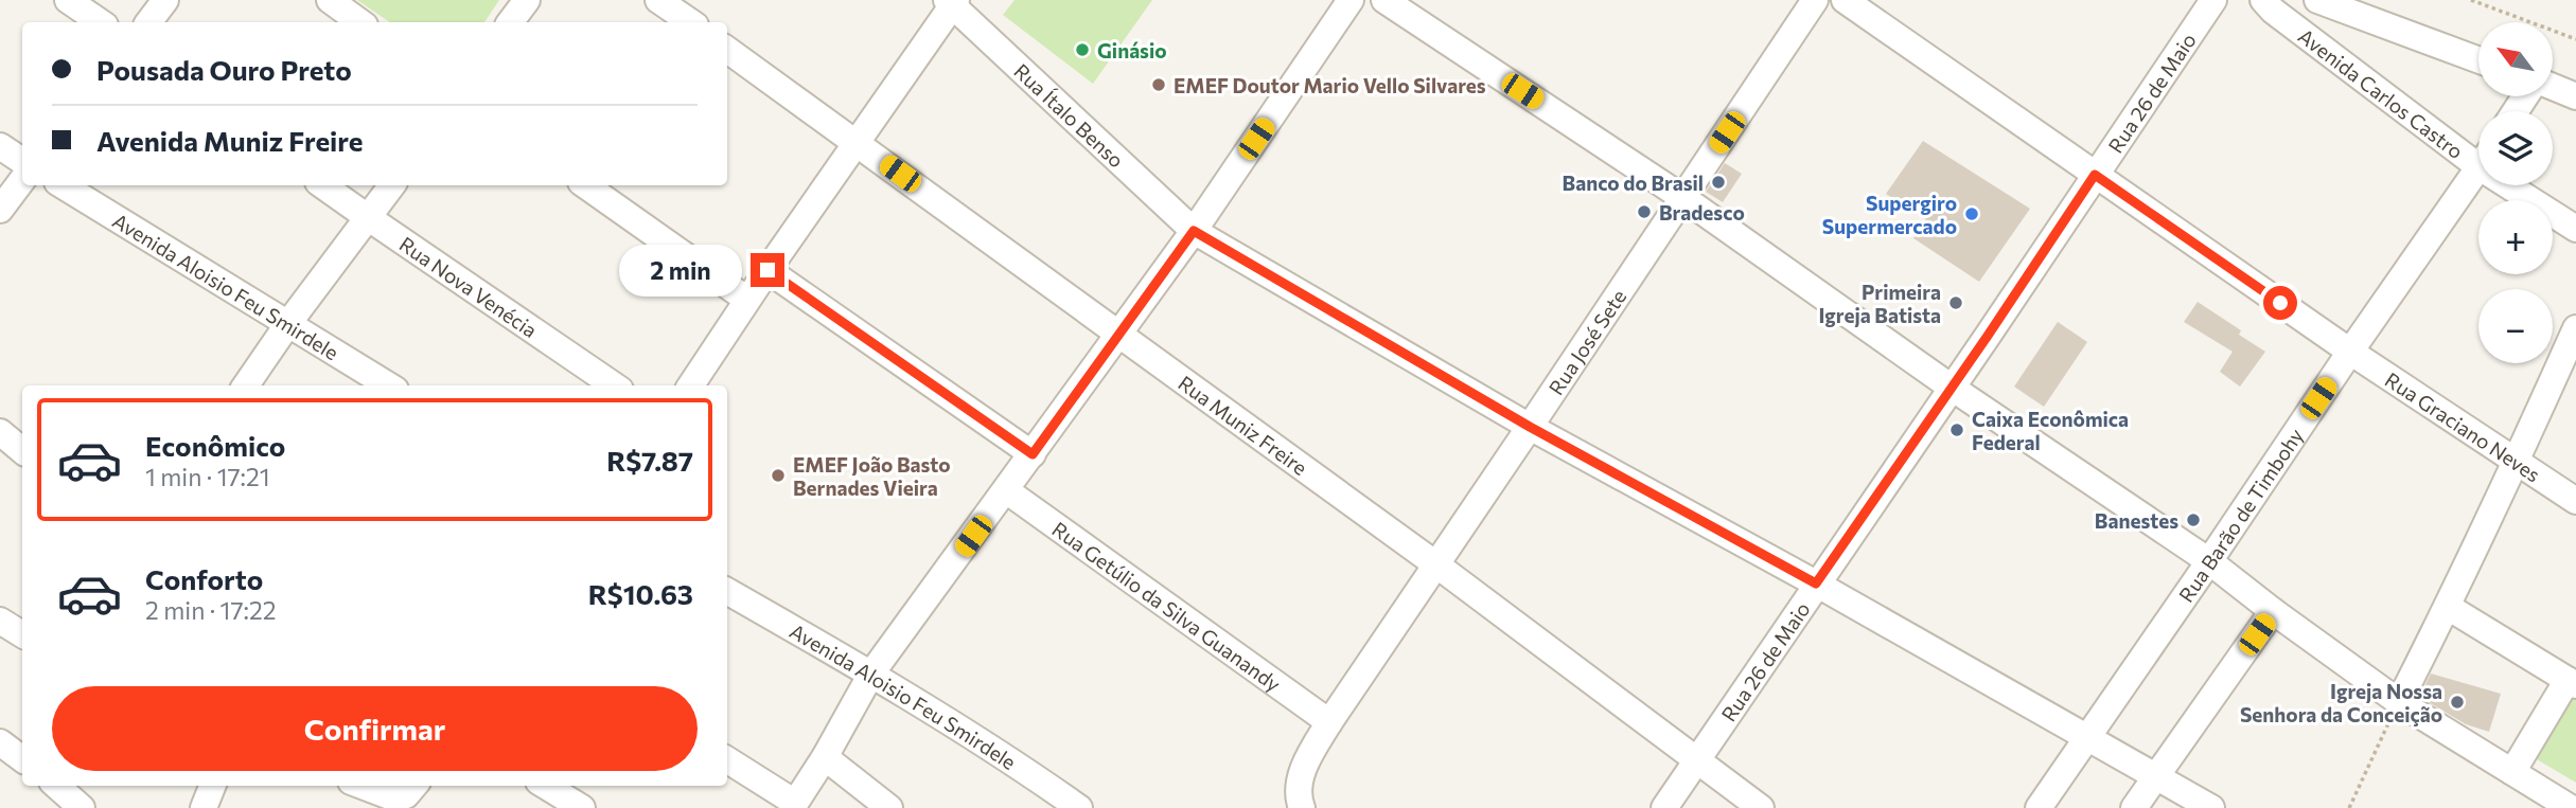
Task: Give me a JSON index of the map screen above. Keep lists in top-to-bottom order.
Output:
{
  "streets": {
    "street": [
      "Rua 26 de Maio",
      "Avenida Carlos Castro",
      "Rua Ítalo Benso",
      "Avenida Aloisio Feu Smirdele",
      "Rua Nova Venécia",
      "Rua José Sete",
      "Rua Muniz Freire",
      "Rua Graciano Neves",
      "Rua Barão de Timbohy",
      "Rua Getúlio da Silva Guanandy"
    ]
  },
  "crossings": [
    ["Rua 26 de Maio", "Rua Ítalo Benso"],
    ["Rua 26 de Maio", "Rua Muniz Freire"],
    ["Rua 26 de Maio", "Rua Graciano Neves"],
    ["Rua Ítalo Benso", "Rua José Sete"],
    ["Rua Ítalo Benso", "Rua Barão de Timbohy"],
    ["Rua José Sete", "Rua Muniz Freire"],
    ["Rua José Sete", "Rua Getúlio da Silva Guanandy"],
    ["Rua Graciano Neves", "Rua Barão de Timbohy"]
  ],
  "places": [
    "Ginásio",
    "EMEF Doutor Mario Vello Silvares",
    "Banco do Brasil",
    "Bradesco",
    "Supergiro Supermercado",
    "Primeira Igreja Batista",
    "Caixa Econômica Federal",
    "EMEF João Basto Bernades Vieira",
    "Banestes",
    "Igreja Nossa Senhora da Conceição"
  ],
  "north": "top left",
  "page": {
    "map_buttons": ["+", "−"],
    "banner": ["Pousada Ouro Preto", "Avenida Muniz Freire"],
    "bubble": "2 min",
    "list": [
      {
        "name": "Econômico",
        "note": "1 min · 17:21",
        "value": "R$7.87"
      },
      {
        "name": "Conforto",
        "note": "2 min · 17:22",
        "value": "R$10.63"
      }
    ],
    "buttons": "Confirmar"
  }
}
